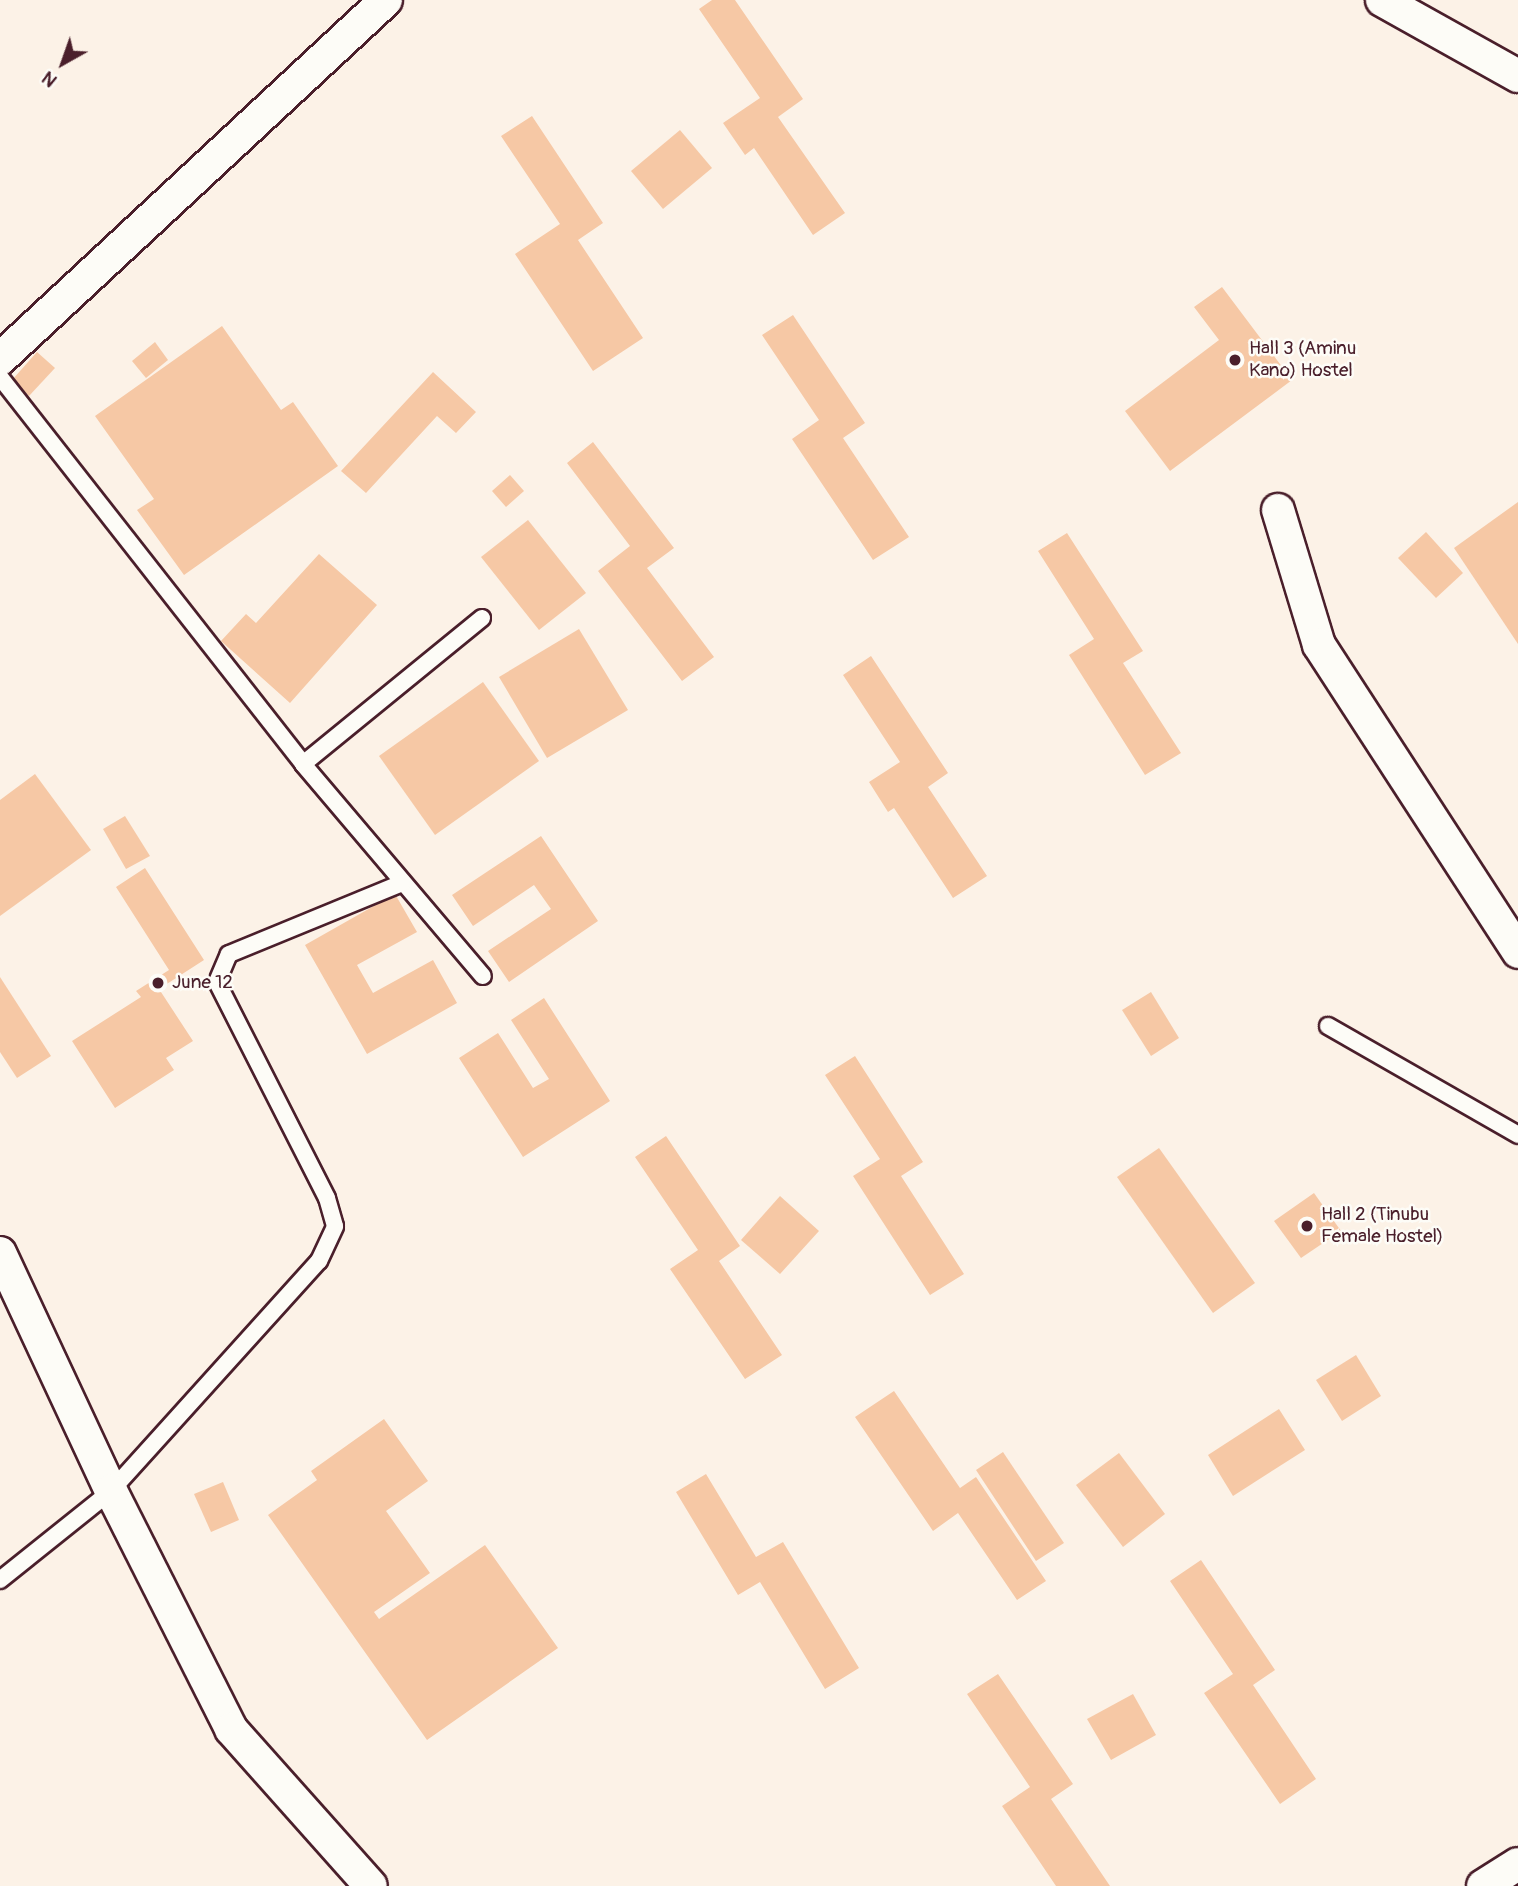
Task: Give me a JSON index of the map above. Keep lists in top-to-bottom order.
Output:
{
  "places": ["Hall 3 (Aminu Kano) Hostel", "June 12", "Hall 2 (Tinubu Female Hostel)"],
  "north": "bottom left"
}
